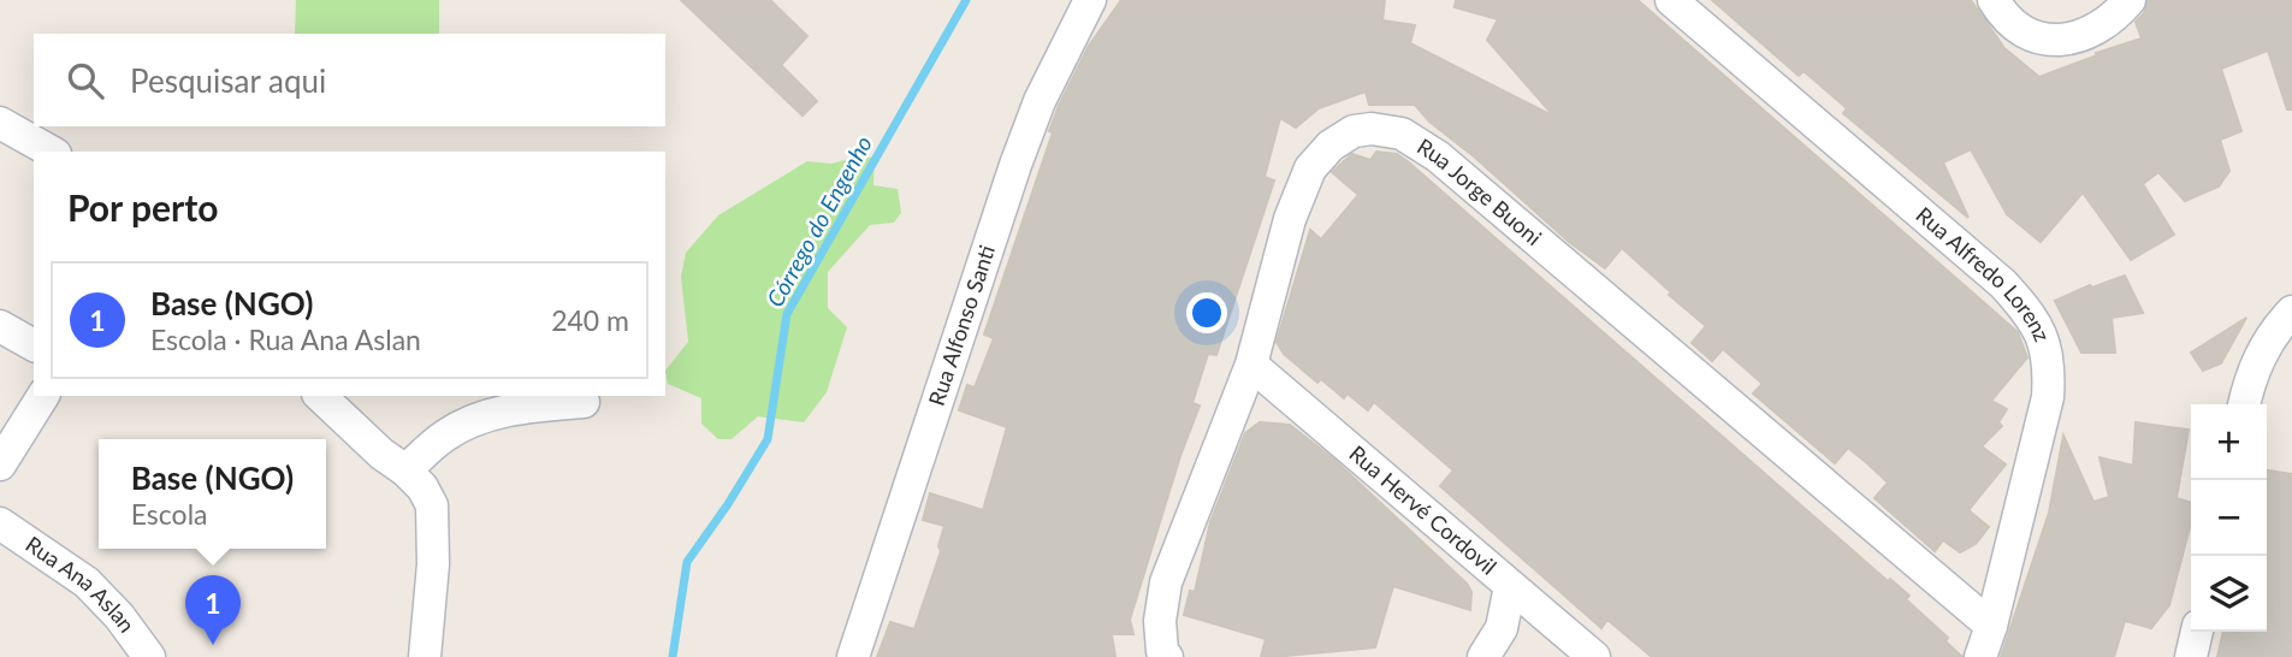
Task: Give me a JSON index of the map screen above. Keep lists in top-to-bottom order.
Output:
{
  "streets": {
    "street": [
      "Rua Jorge Buoni",
      "Rua Alfredo Lorenz",
      "Rua Alfonso Santi",
      "Rua Hervé Cordovil",
      "Rua Ana Aslan"
    ]
  },
  "crossings": [
    ["Rua Jorge Buoni", "Rua Alfredo Lorenz"],
    ["Rua Jorge Buoni", "Rua Hervé Cordovil"]
  ],
  "water": ["Córrego do Engenho"],
  "page": {
    "search": "Pesquisar aqui",
    "heading": "Por perto",
    "list": [
      {
        "mark": "1",
        "name": "Base (NGO)",
        "note": "Escola · Rua Ana Aslan",
        "value": "240 m"
      }
    ],
    "map_buttons": ["+", "−"],
    "popup": ["Base (NGO)", "Escola"],
    "pins": "1"
  }
}
